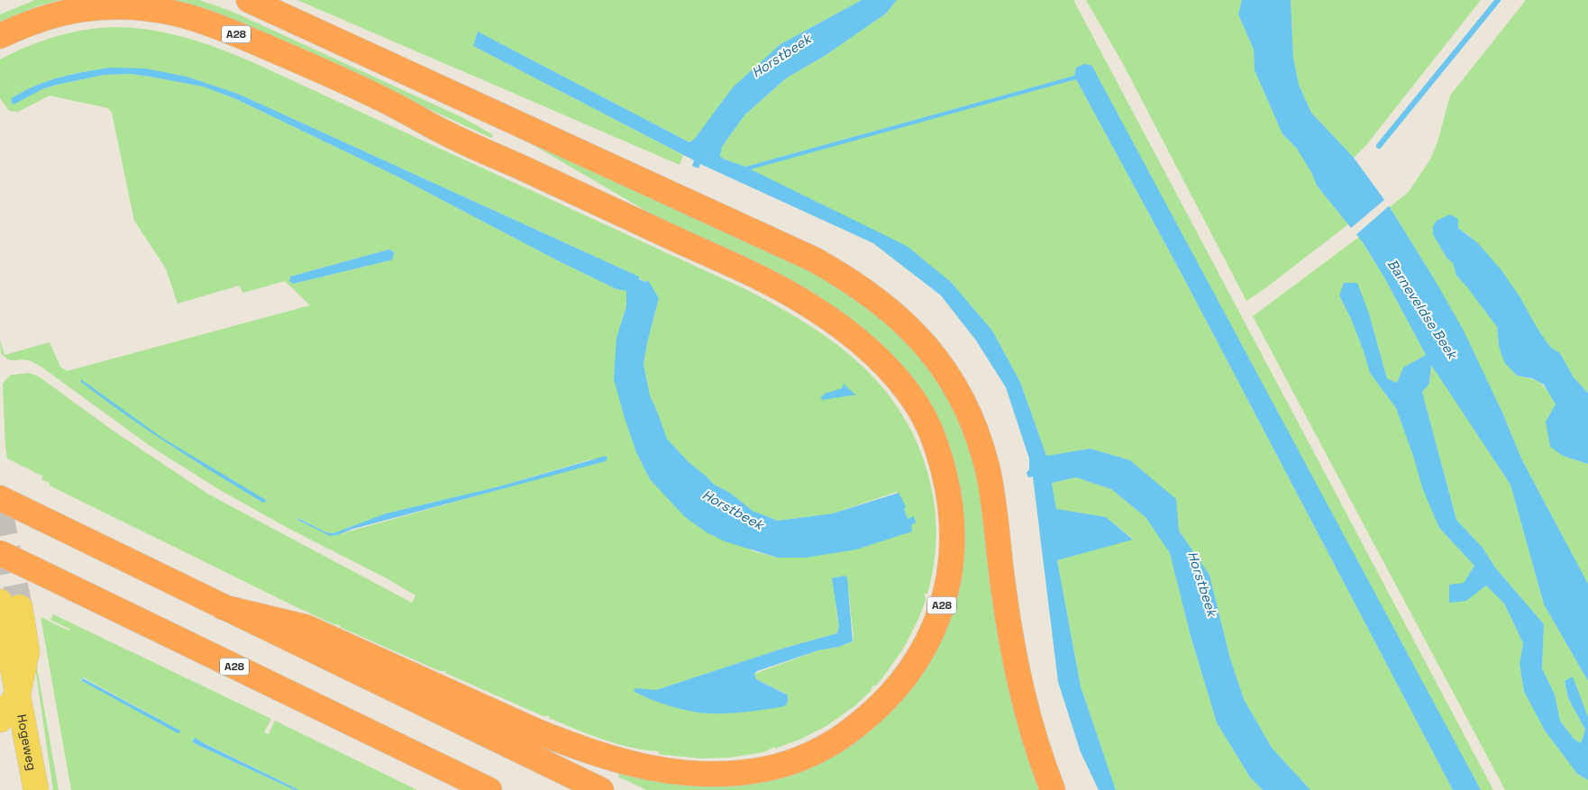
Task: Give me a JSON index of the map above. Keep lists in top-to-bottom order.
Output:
{
  "streets": {
    "highway": ["A28"],
    "main road": ["Hogeweg"]
  },
  "water": ["Horstbeek", "Barneveldse Beek"]
}
